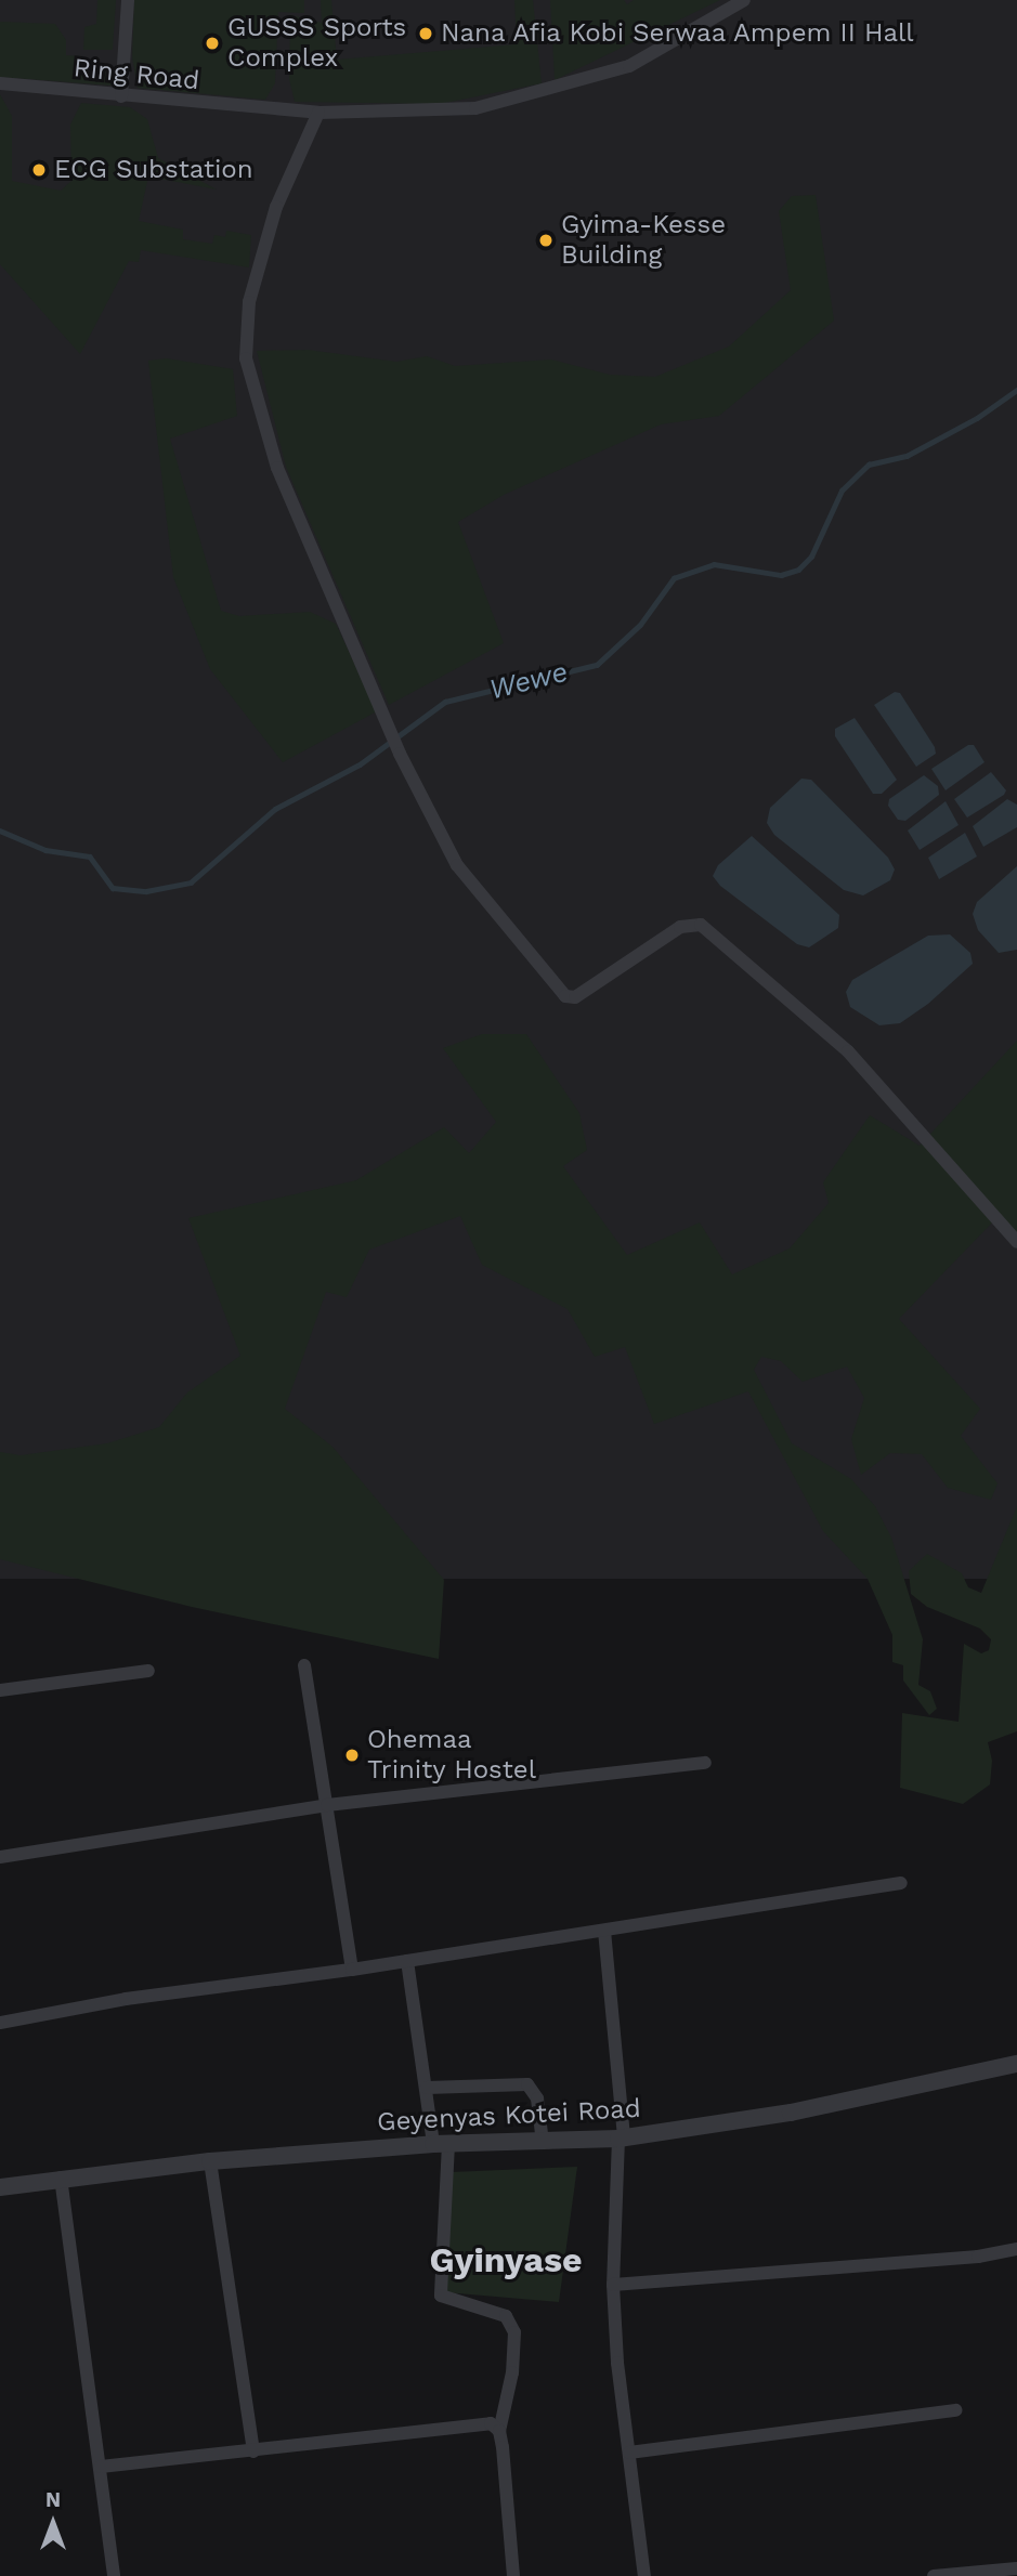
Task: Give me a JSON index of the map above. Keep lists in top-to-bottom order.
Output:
{
  "streets": {
    "street": ["Ring Road", "Geyenyas Kotei Road"]
  },
  "districts": ["Gyinyase"],
  "water": ["Wewe"],
  "places": [
    "Nana Afia Kobi Serwaa Ampem II Hall",
    "GUSSS Sports Complex",
    "ECG Substation",
    "Gyima-Kesse Building",
    "Ohemaa Trinity Hostel"
  ],
  "north": "top"
}
